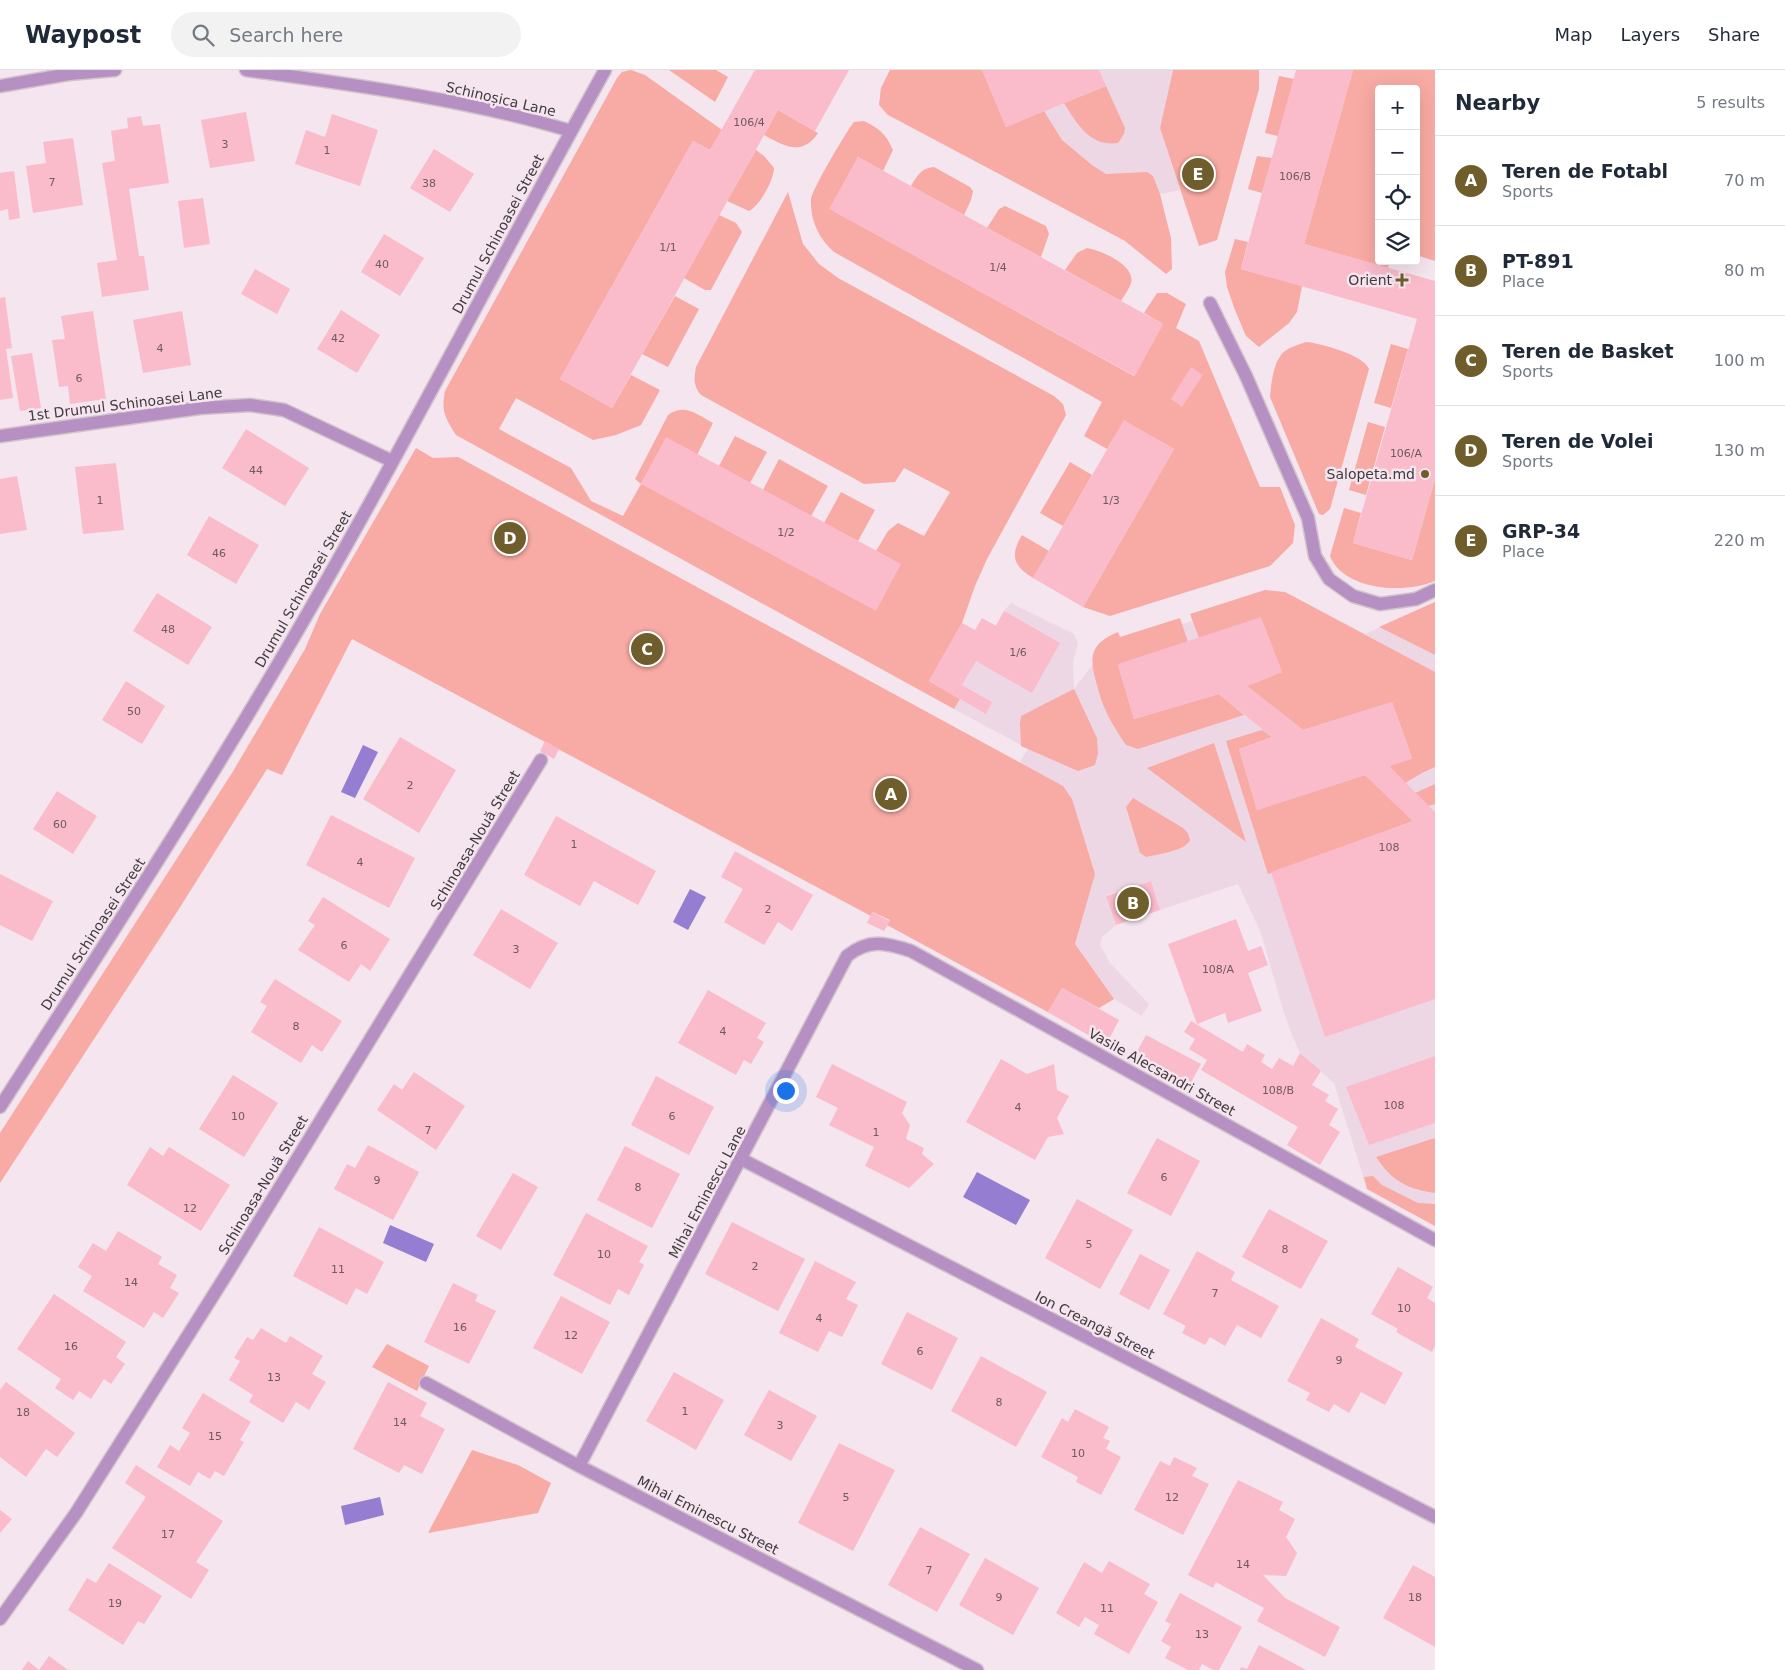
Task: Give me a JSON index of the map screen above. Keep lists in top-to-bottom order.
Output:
{
  "streets": {
    "street": [
      "Schinoșica Lane",
      "Drumul Schinoasei Street",
      "1st Drumul Schinoasei Lane",
      "Schinoasa-Nouă Street",
      "Vasile Alecsandri Street",
      "Mihai Eminescu Lane",
      "Ion Creangă Street",
      "Mihai Eminescu Street"
    ]
  },
  "crossings": [
    ["Schinoșica Lane", "Drumul Schinoasei Street"],
    ["Drumul Schinoasei Street", "1st Drumul Schinoasei Lane"],
    ["Vasile Alecsandri Street", "Mihai Eminescu Lane"],
    ["Mihai Eminescu Lane", "Ion Creangă Street"],
    ["Mihai Eminescu Lane", "Mihai Eminescu Street"]
  ],
  "places": {
    "health": ["Orient"],
    "other": ["Salopeta.md"]
  },
  "house_numbers": [
    "106/4",
    "3",
    "1",
    "106/B",
    "7",
    "38",
    "1/1",
    "40",
    "1/4",
    "42",
    "4",
    "6",
    "106/A",
    "44",
    "1",
    "1/3",
    "1/2",
    "46",
    "48",
    "1/6",
    "50",
    "2",
    "60",
    "1",
    "108",
    "4",
    "2",
    "6",
    "3",
    "108/A",
    "8",
    "4",
    "108/B",
    "108",
    "4",
    "10",
    "6",
    "7",
    "1",
    "6",
    "9",
    "8",
    "12",
    "5",
    "8",
    "10",
    "2",
    "11",
    "14",
    "7",
    "10",
    "4",
    "16",
    "12",
    "16",
    "6",
    "9",
    "13",
    "8",
    "1",
    "18",
    "14",
    "3",
    "15",
    "10",
    "5",
    "12",
    "17",
    "14",
    "7",
    "9",
    "18",
    "19",
    "11",
    "13"
  ],
  "page": {
    "header": "Waypost",
    "search": "Search here",
    "nav": ["Map", "Layers", "Share"],
    "heading": ["Nearby", "5 results"],
    "map_buttons": ["+", "−"],
    "list": [
      {
        "mark": "A",
        "name": "Teren de Fotabl",
        "note": "Sports",
        "value": "70 m"
      },
      {
        "mark": "B",
        "name": "PT-891",
        "note": "Place",
        "value": "80 m"
      },
      {
        "mark": "C",
        "name": "Teren de Basket",
        "note": "Sports",
        "value": "100 m"
      },
      {
        "mark": "D",
        "name": "Teren de Volei",
        "note": "Sports",
        "value": "130 m"
      },
      {
        "mark": "E",
        "name": "GRP-34",
        "note": "Place",
        "value": "220 m"
      }
    ],
    "pins": [
      "E",
      "D",
      "C",
      "A",
      "B"
    ]
  }
}
